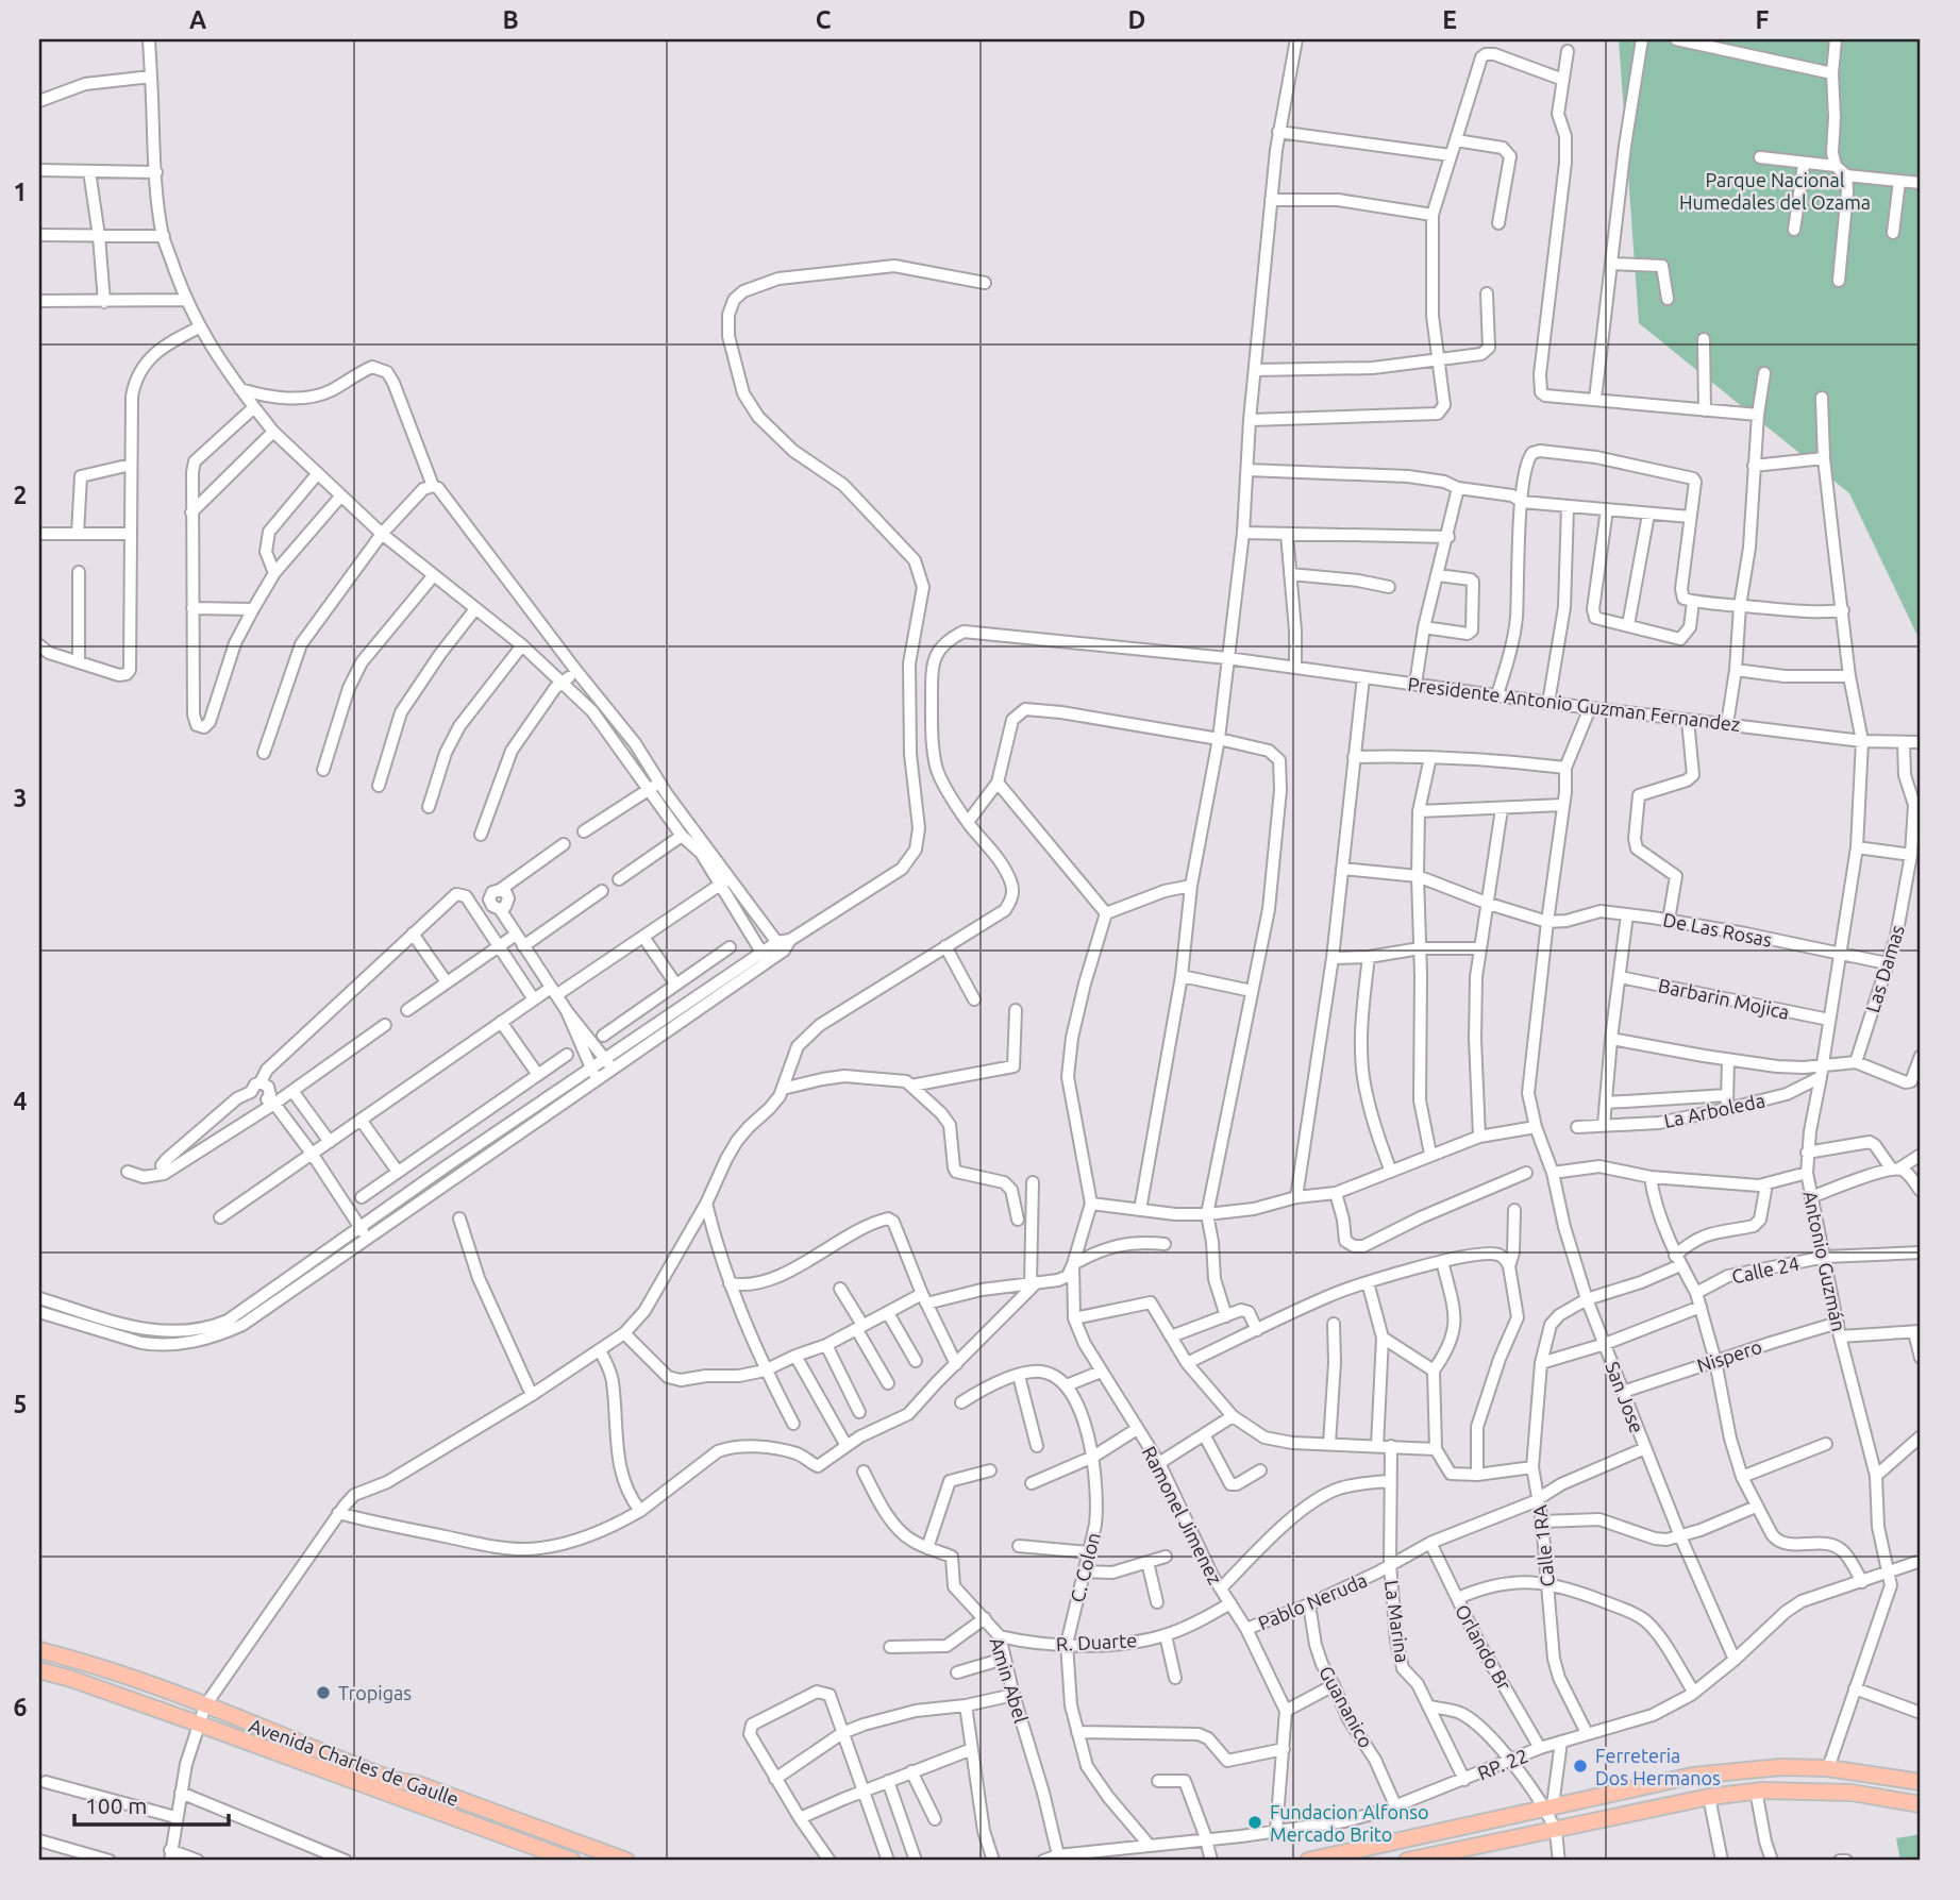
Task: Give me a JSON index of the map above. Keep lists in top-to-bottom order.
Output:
{
  "streets": {
    "main road": ["Avenida Charles de Gaulle"],
    "street": [
      "Presidente Antonio Guzman Fernandez",
      "De Las Rosas",
      "Las Damas",
      "Barbarin Mojica",
      "La Arboleda",
      "Antonio Guzmán",
      "Calle 24",
      "Nispero",
      "San Jose",
      "Ramonel Jimenez",
      "Calle 1RA",
      "C. Colon",
      "Pablo Neruda",
      "La Marina",
      "R. Duarte",
      "Orlando Br",
      "Amin Abel",
      "Guananico",
      "RP. 22"
    ]
  },
  "crossings": [
    ["Presidente Antonio Guzman Fernandez", "Las Damas"],
    ["Presidente Antonio Guzman Fernandez", "Antonio Guzmán"],
    ["Presidente Antonio Guzman Fernandez", "San Jose"],
    ["De Las Rosas", "Las Damas"],
    ["De Las Rosas", "Antonio Guzmán"],
    ["De Las Rosas", "San Jose"],
    ["Barbarin Mojica", "Antonio Guzmán"],
    ["La Arboleda", "Antonio Guzmán"],
    ["Antonio Guzmán", "Calle 24"],
    ["Antonio Guzmán", "Nispero"],
    ["Antonio Guzmán", "RP. 22"],
    ["Nispero", "San Jose"],
    ["San Jose", "Calle 1RA"],
    ["San Jose", "Pablo Neruda"],
    ["San Jose", "RP. 22"],
    ["Ramonel Jimenez", "Pablo Neruda"],
    ["Ramonel Jimenez", "R. Duarte"],
    ["Ramonel Jimenez", "RP. 22"],
    ["Calle 1RA", "Pablo Neruda"],
    ["Calle 1RA", "RP. 22"],
    ["C. Colon", "R. Duarte"],
    ["C. Colon", "RP. 22"],
    ["Pablo Neruda", "La Marina"],
    ["Pablo Neruda", "Orlando Br"],
    ["Pablo Neruda", "Guananico"],
    ["La Marina", "RP. 22"],
    ["R. Duarte", "Amin Abel"],
    ["Orlando Br", "RP. 22"],
    ["Amin Abel", "RP. 22"],
    ["Guananico", "RP. 22"]
  ],
  "parks": ["Parque Nacional Humedales del Ozama"],
  "places": ["Tropigas", "Ferreteria Dos Hermanos", "Fundacion Alfonso Mercado Brito"],
  "scale_bar": "100 m",
  "grid": {
    "columns": [
      "A",
      "B",
      "C",
      "D",
      "E",
      "F"
    ],
    "rows": [
      "1",
      "2",
      "3",
      "4",
      "5",
      "6"
    ]
  }
}
